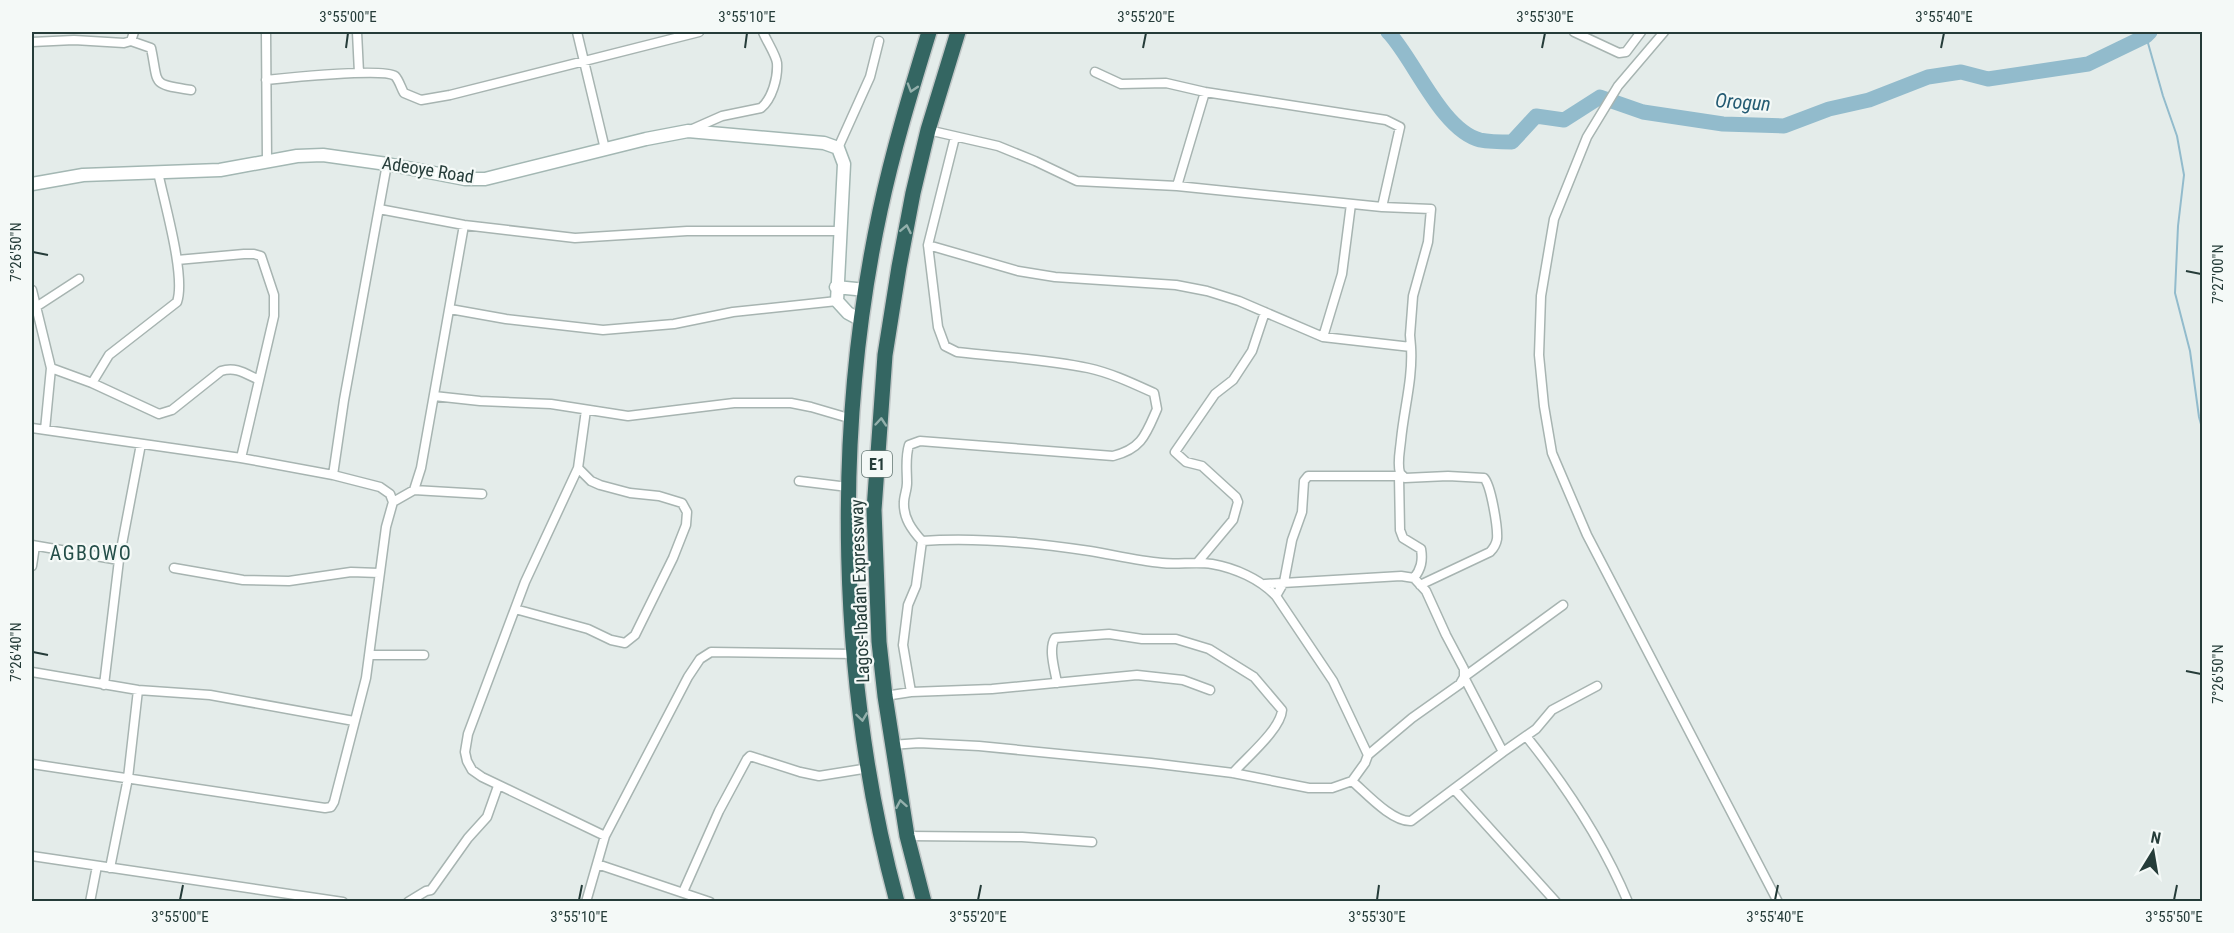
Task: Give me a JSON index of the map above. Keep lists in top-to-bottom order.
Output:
{
  "streets": {
    "highway": ["E1", "Lagos-Ibadan Expressway"],
    "street": ["Adeoye Road"]
  },
  "districts": ["AGBOWO"],
  "water": ["Orogun"],
  "north": "top",
  "coordinates": [
    "3°55'00\"E",
    "3°55'10\"E",
    "3°55'20\"E",
    "3°55'30\"E",
    "3°55'40\"E",
    "7°26'50\"N",
    "7°27'00\"N",
    "7°26'40\"N",
    "3°55'50\"E"
  ]
}
